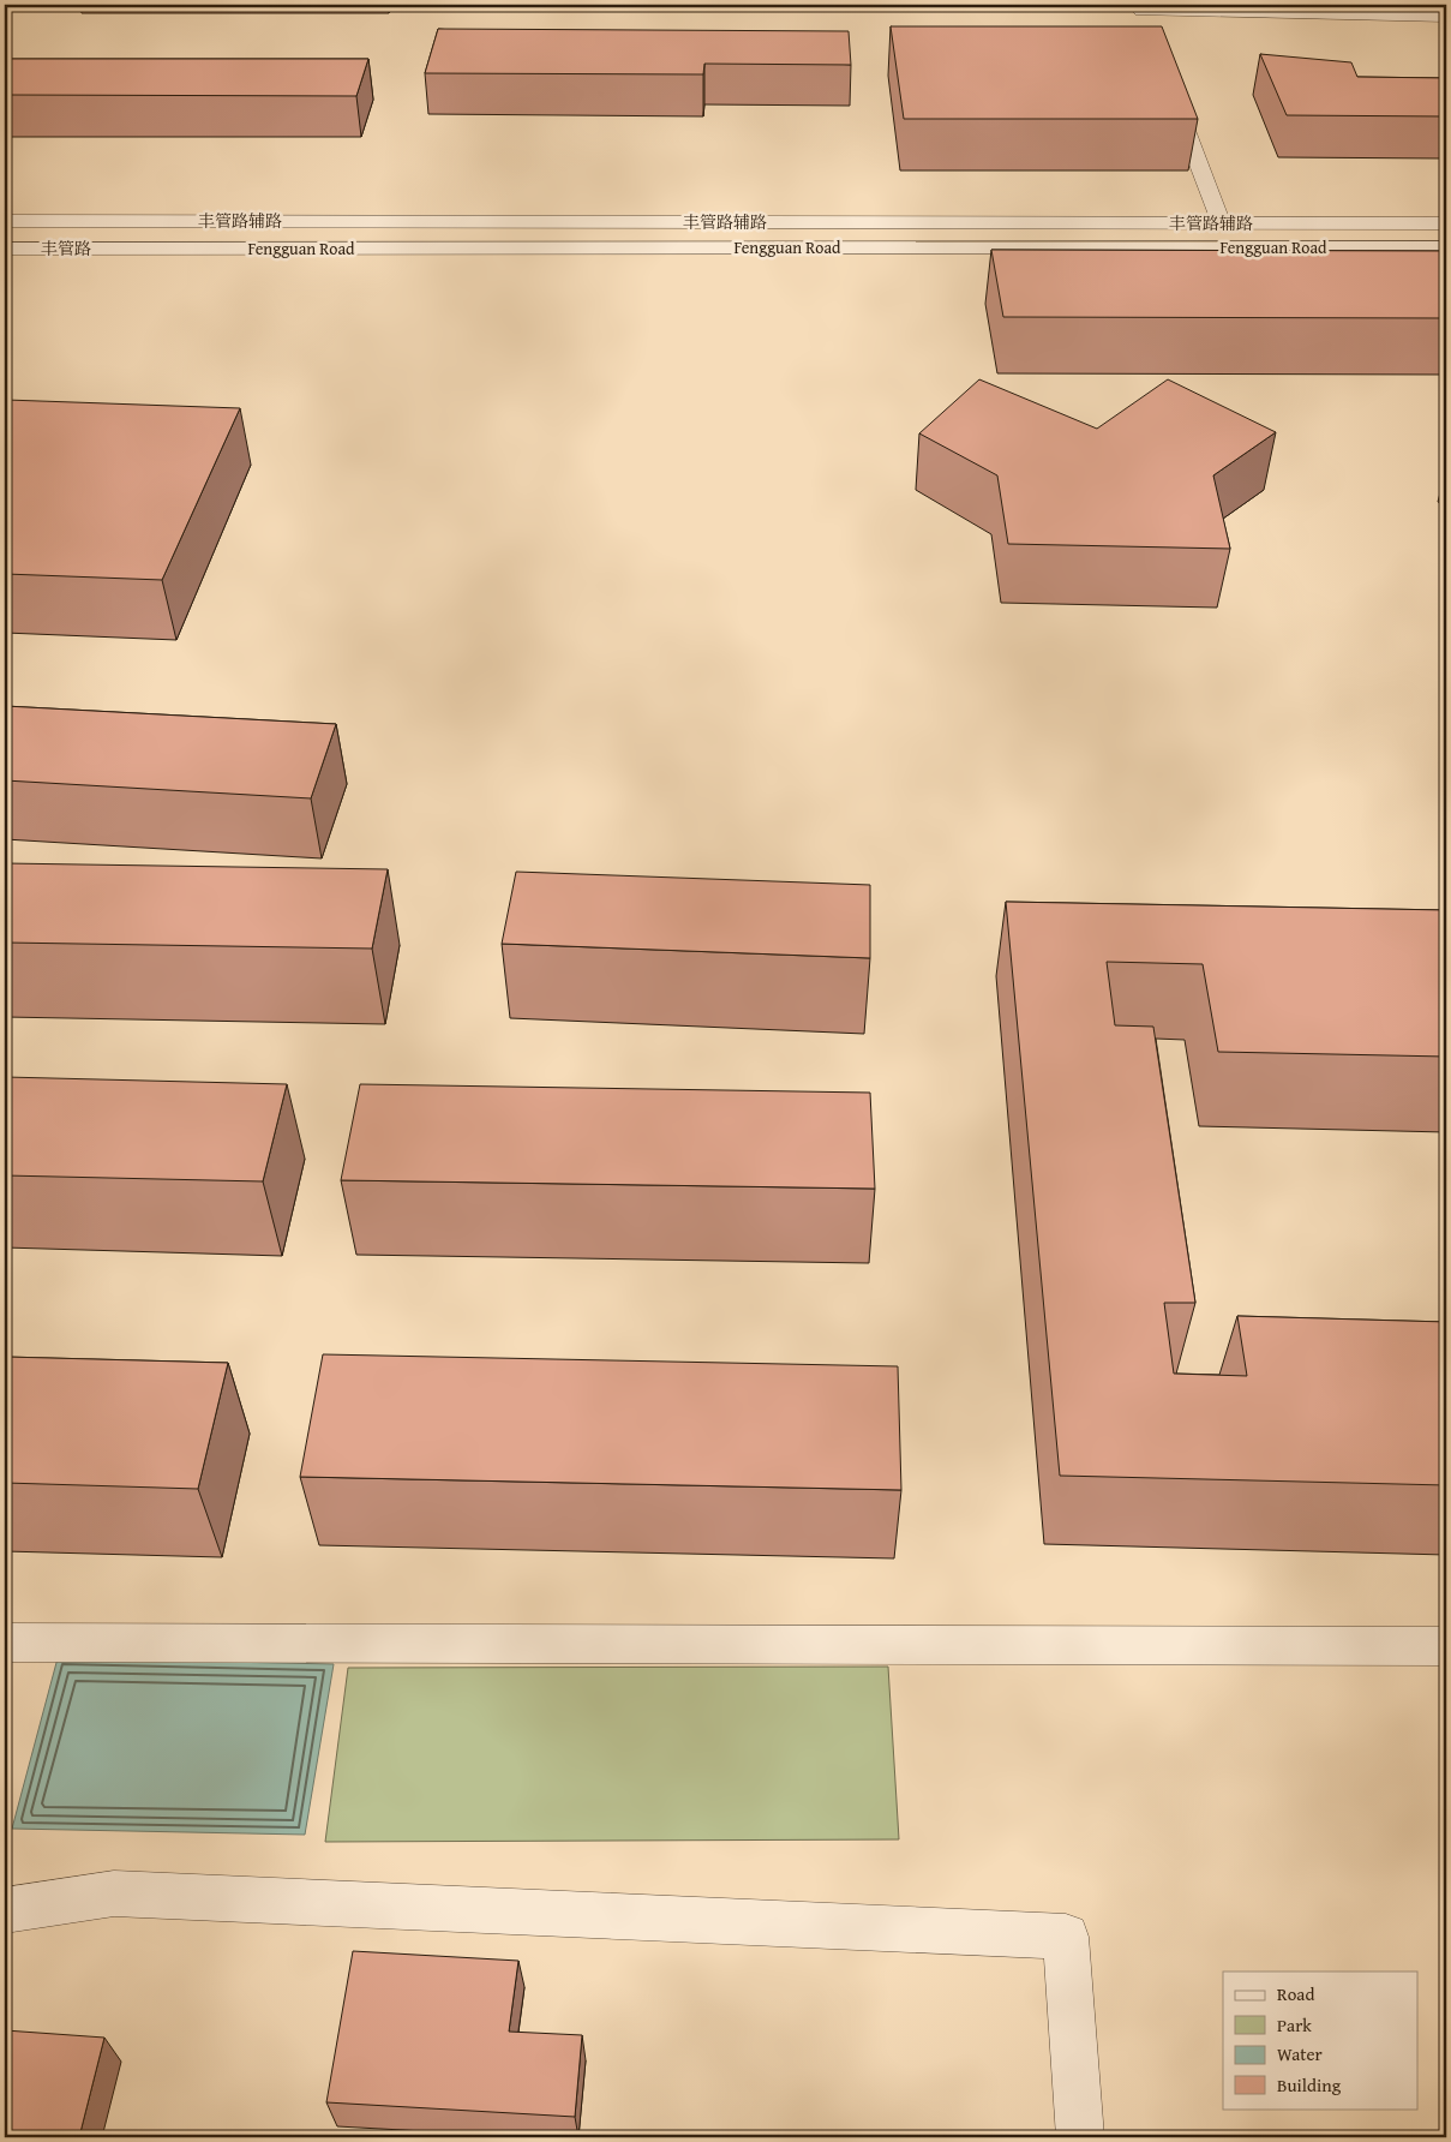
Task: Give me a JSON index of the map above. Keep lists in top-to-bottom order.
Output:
{
  "streets": {
    "street": ["丰管路辅路", "Fengguan Road", "丰管路"]
  },
  "crossings": [
    ["Fengguan Road", "丰管路"]
  ],
  "legend": [
    "Road",
    "Park",
    "Water",
    "Building"
  ]
}
